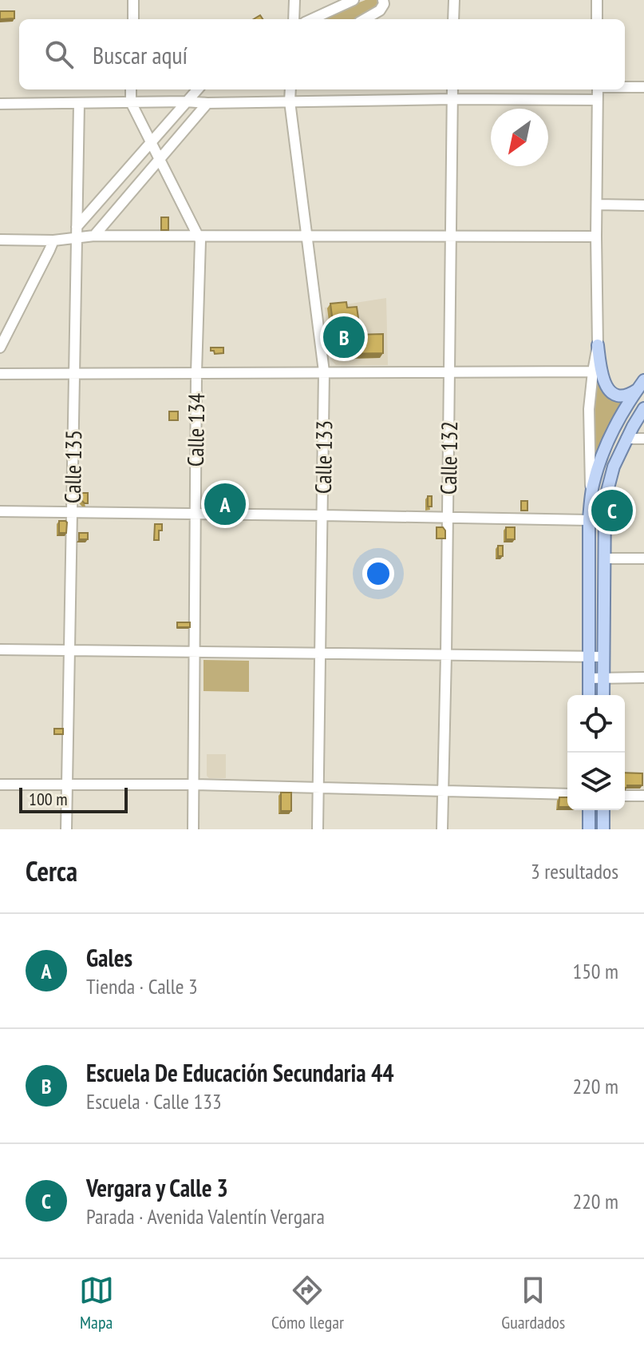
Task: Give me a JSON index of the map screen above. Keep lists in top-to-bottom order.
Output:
{
  "streets": {
    "street": [
      "Calle 134",
      "Calle 133",
      "Calle 132",
      "Calle 135"
    ]
  },
  "scale_bar": "100 m",
  "north": "bottom left",
  "page": {
    "search": "Buscar aquí",
    "pins": ["B", "A", "C"],
    "scale": "100 m",
    "heading": ["Cerca", "3 resultados"],
    "list": [
      {
        "mark": "A",
        "name": "Gales",
        "note": "Tienda · Calle 3",
        "value": "150 m"
      },
      {
        "mark": "B",
        "name": "Escuela De Educación Secundaria 44",
        "note": "Escuela · Calle 133",
        "value": "220 m"
      },
      {
        "mark": "C",
        "name": "Vergara y Calle 3",
        "note": "Parada · Avenida Valentín Vergara",
        "value": "220 m"
      }
    ],
    "nav": ["Mapa", "Cómo llegar", "Guardados"]
  }
}
